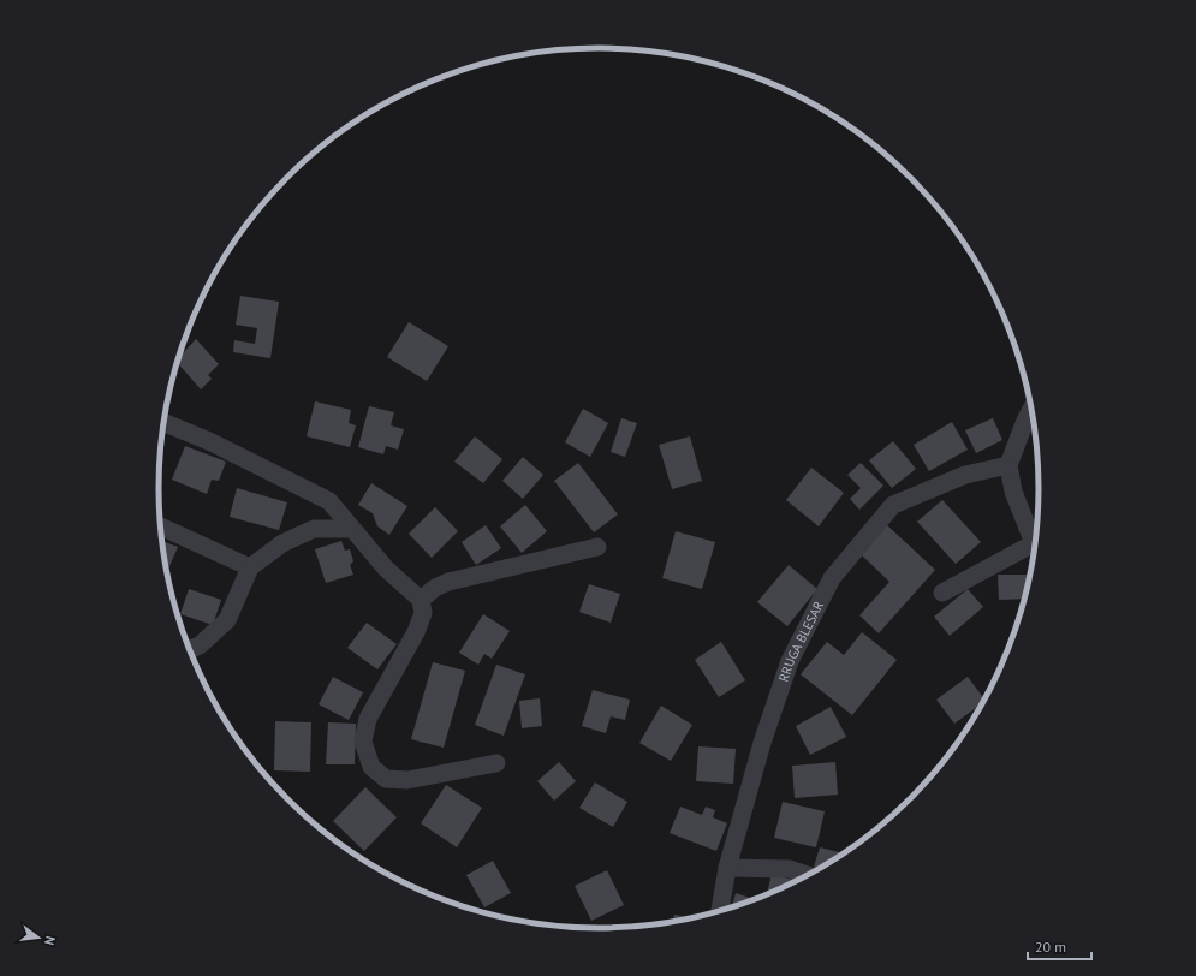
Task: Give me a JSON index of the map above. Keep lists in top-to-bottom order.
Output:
{
  "streets": {
    "street": ["RRUGA BLESAR"]
  },
  "scale_bar": "20 m",
  "north": "right"
}
